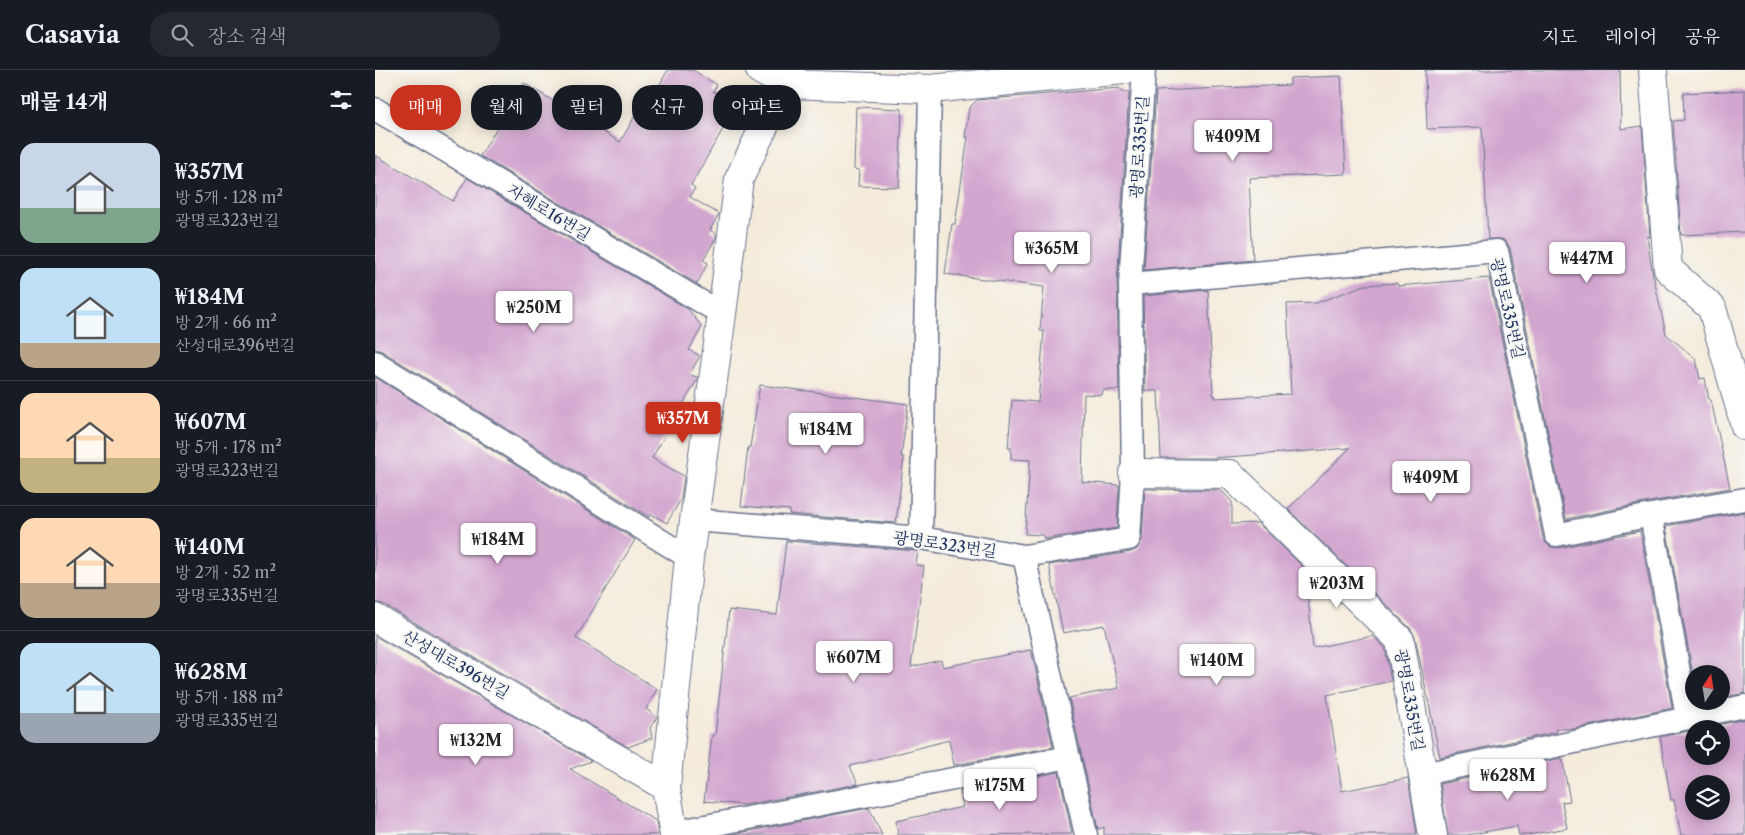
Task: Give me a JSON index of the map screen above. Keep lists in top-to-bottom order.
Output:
{
  "streets": {
    "street": ["광명로335번길", "산성대로396번길"],
    "lane": ["자혜로16번길", "광명로323번길"]
  },
  "crossings": [
    ["광명로335번길", "광명로323번길"]
  ],
  "north": "top",
  "page": {
    "header": "Casavia",
    "search": "장소 검색",
    "nav": ["지도", "레이어", "공유"],
    "heading": "매물 14개",
    "chip": [
      "매매",
      "월세",
      "필터",
      "신규",
      "아파트"
    ],
    "price": [
      "₩409M",
      "₩365M",
      "₩447M",
      "₩250M",
      "₩357M",
      "₩184M",
      "₩409M",
      "₩184M",
      "₩203M",
      "₩607M",
      "₩140M",
      "₩132M",
      "₩628M",
      "₩175M"
    ],
    "list": [
      {
        "name": "₩357M",
        "note": "방 5개 · 128 m² · 광명로323번길"
      },
      {
        "name": "₩184M",
        "note": "방 2개 · 66 m² · 산성대로396번길"
      },
      {
        "name": "₩607M",
        "note": "방 5개 · 178 m² · 광명로323번길"
      },
      {
        "name": "₩140M",
        "note": "방 2개 · 52 m² · 광명로335번길"
      },
      {
        "name": "₩628M",
        "note": "방 5개 · 188 m² · 광명로335번길"
      }
    ]
  }
}
